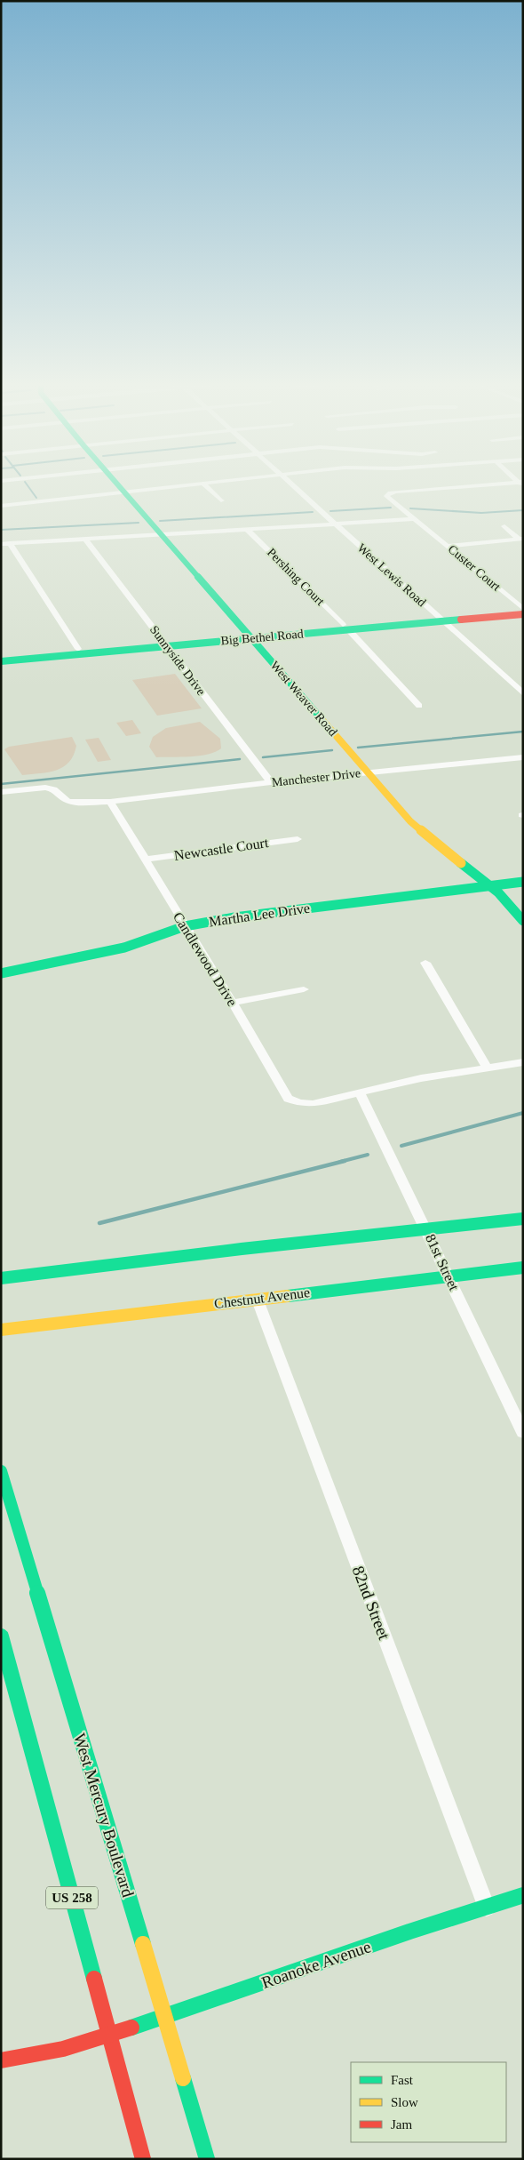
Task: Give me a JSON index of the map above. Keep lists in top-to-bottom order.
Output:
{
  "streets": {
    "main road": [
      "Big Bethel Road",
      "West Weaver Road",
      "Martha Lee Drive",
      "Chestnut Avenue",
      "West Mercury Boulevard",
      "US 258",
      "Roanoke Avenue"
    ],
    "street": [
      "Custer Court",
      "West Lewis Road",
      "Pershing Court",
      "Sunnyside Drive",
      "Manchester Drive",
      "Newcastle Court",
      "Candlewood Drive",
      "81st Street",
      "82nd Street"
    ]
  },
  "crossings": [
    ["Custer Court", "Big Bethel Road"],
    ["West Lewis Road", "Big Bethel Road"],
    ["Pershing Court", "Big Bethel Road"],
    ["Big Bethel Road", "Sunnyside Drive"],
    ["Big Bethel Road", "West Weaver Road"],
    ["Sunnyside Drive", "Manchester Drive"],
    ["West Weaver Road", "Manchester Drive"],
    ["West Weaver Road", "Martha Lee Drive"],
    ["Manchester Drive", "Candlewood Drive"],
    ["Newcastle Court", "Candlewood Drive"],
    ["Martha Lee Drive", "Candlewood Drive"],
    ["Candlewood Drive", "81st Street"],
    ["81st Street", "Chestnut Avenue"],
    ["Chestnut Avenue", "82nd Street"],
    ["82nd Street", "Roanoke Avenue"],
    ["West Mercury Boulevard", "Roanoke Avenue"],
    ["US 258", "Roanoke Avenue"]
  ],
  "legend": ["Fast", "Slow", "Jam"]
}
